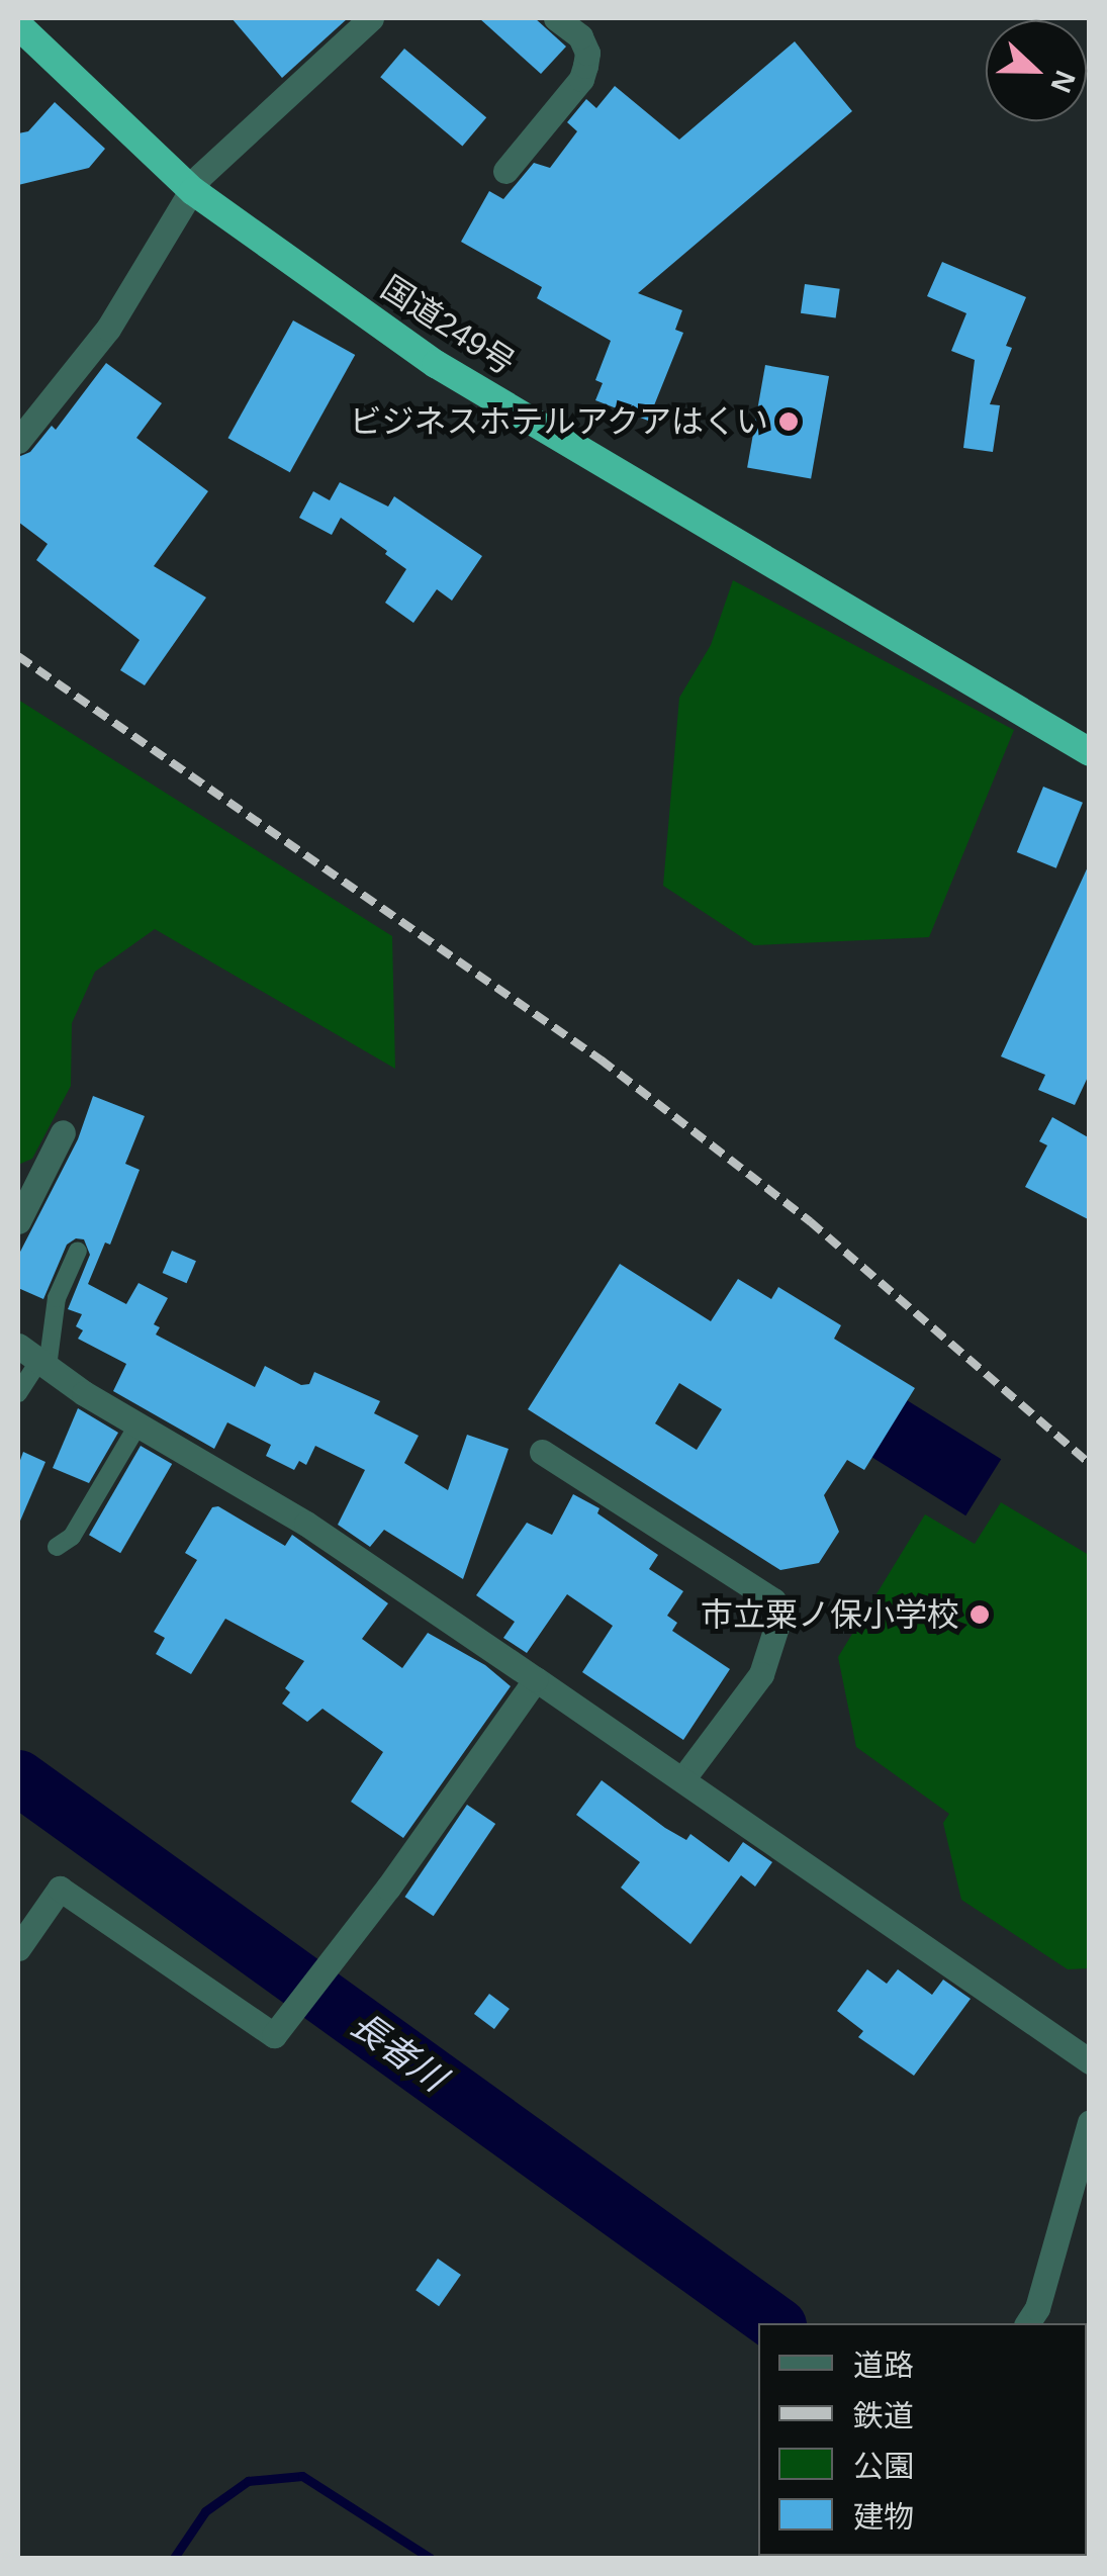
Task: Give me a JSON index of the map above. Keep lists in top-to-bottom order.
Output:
{
  "streets": {
    "highway": ["国道249号"]
  },
  "water": ["長者川"],
  "places": ["ビジネスホテルアクアはくい", "市立粟ノ保小学校"],
  "legend": [
    "道路",
    "鉄道",
    "公園",
    "建物"
  ],
  "north": "right"
}
